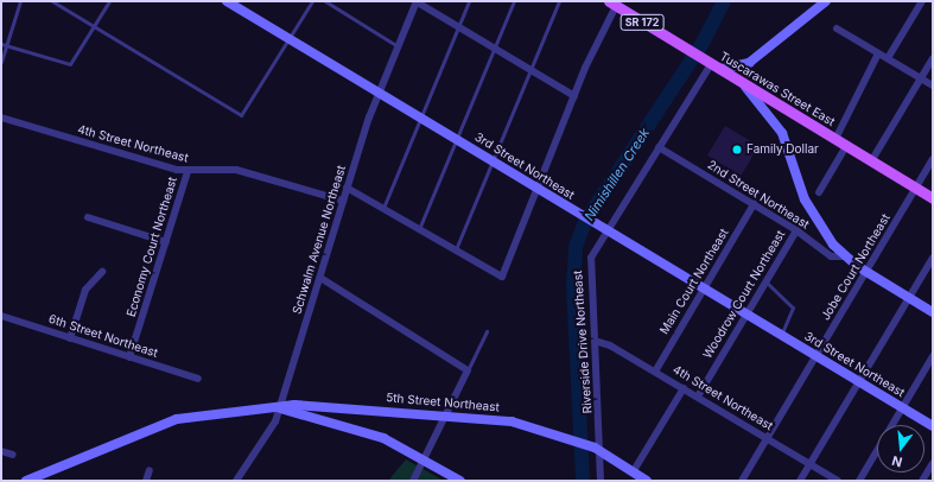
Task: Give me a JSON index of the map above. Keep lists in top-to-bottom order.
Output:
{
  "streets": {
    "main road": ["SR 172", "Tuscarawas Street East"],
    "street": [
      "4th Street Northeast",
      "3rd Street Northeast",
      "2nd Street Northeast",
      "Schwalm Avenue Northeast",
      "Economy Court Northeast",
      "Jobe Court Northeast",
      "Main Court Northeast",
      "Woodrow Court Northeast",
      "6th Street Northeast",
      "Riverside Drive Northeast",
      "5th Street Northeast"
    ]
  },
  "crossings": [
    ["Tuscarawas Street East", "2nd Street Northeast"],
    ["Tuscarawas Street East", "Jobe Court Northeast"],
    ["Tuscarawas Street East", "Riverside Drive Northeast"],
    ["4th Street Northeast", "Schwalm Avenue Northeast"],
    ["4th Street Northeast", "Economy Court Northeast"],
    ["4th Street Northeast", "Jobe Court Northeast"],
    ["4th Street Northeast", "Main Court Northeast"],
    ["4th Street Northeast", "Woodrow Court Northeast"],
    ["4th Street Northeast", "Riverside Drive Northeast"],
    ["3rd Street Northeast", "Schwalm Avenue Northeast"],
    ["3rd Street Northeast", "Jobe Court Northeast"],
    ["3rd Street Northeast", "Main Court Northeast"],
    ["3rd Street Northeast", "Woodrow Court Northeast"],
    ["3rd Street Northeast", "Riverside Drive Northeast"],
    ["2nd Street Northeast", "Jobe Court Northeast"],
    ["2nd Street Northeast", "Main Court Northeast"],
    ["2nd Street Northeast", "Woodrow Court Northeast"],
    ["2nd Street Northeast", "Riverside Drive Northeast"],
    ["Schwalm Avenue Northeast", "5th Street Northeast"],
    ["Economy Court Northeast", "6th Street Northeast"],
    ["Riverside Drive Northeast", "5th Street Northeast"]
  ],
  "water": ["Nimishillen Creek"],
  "places": ["Family Dollar"],
  "north": "bottom"
}
